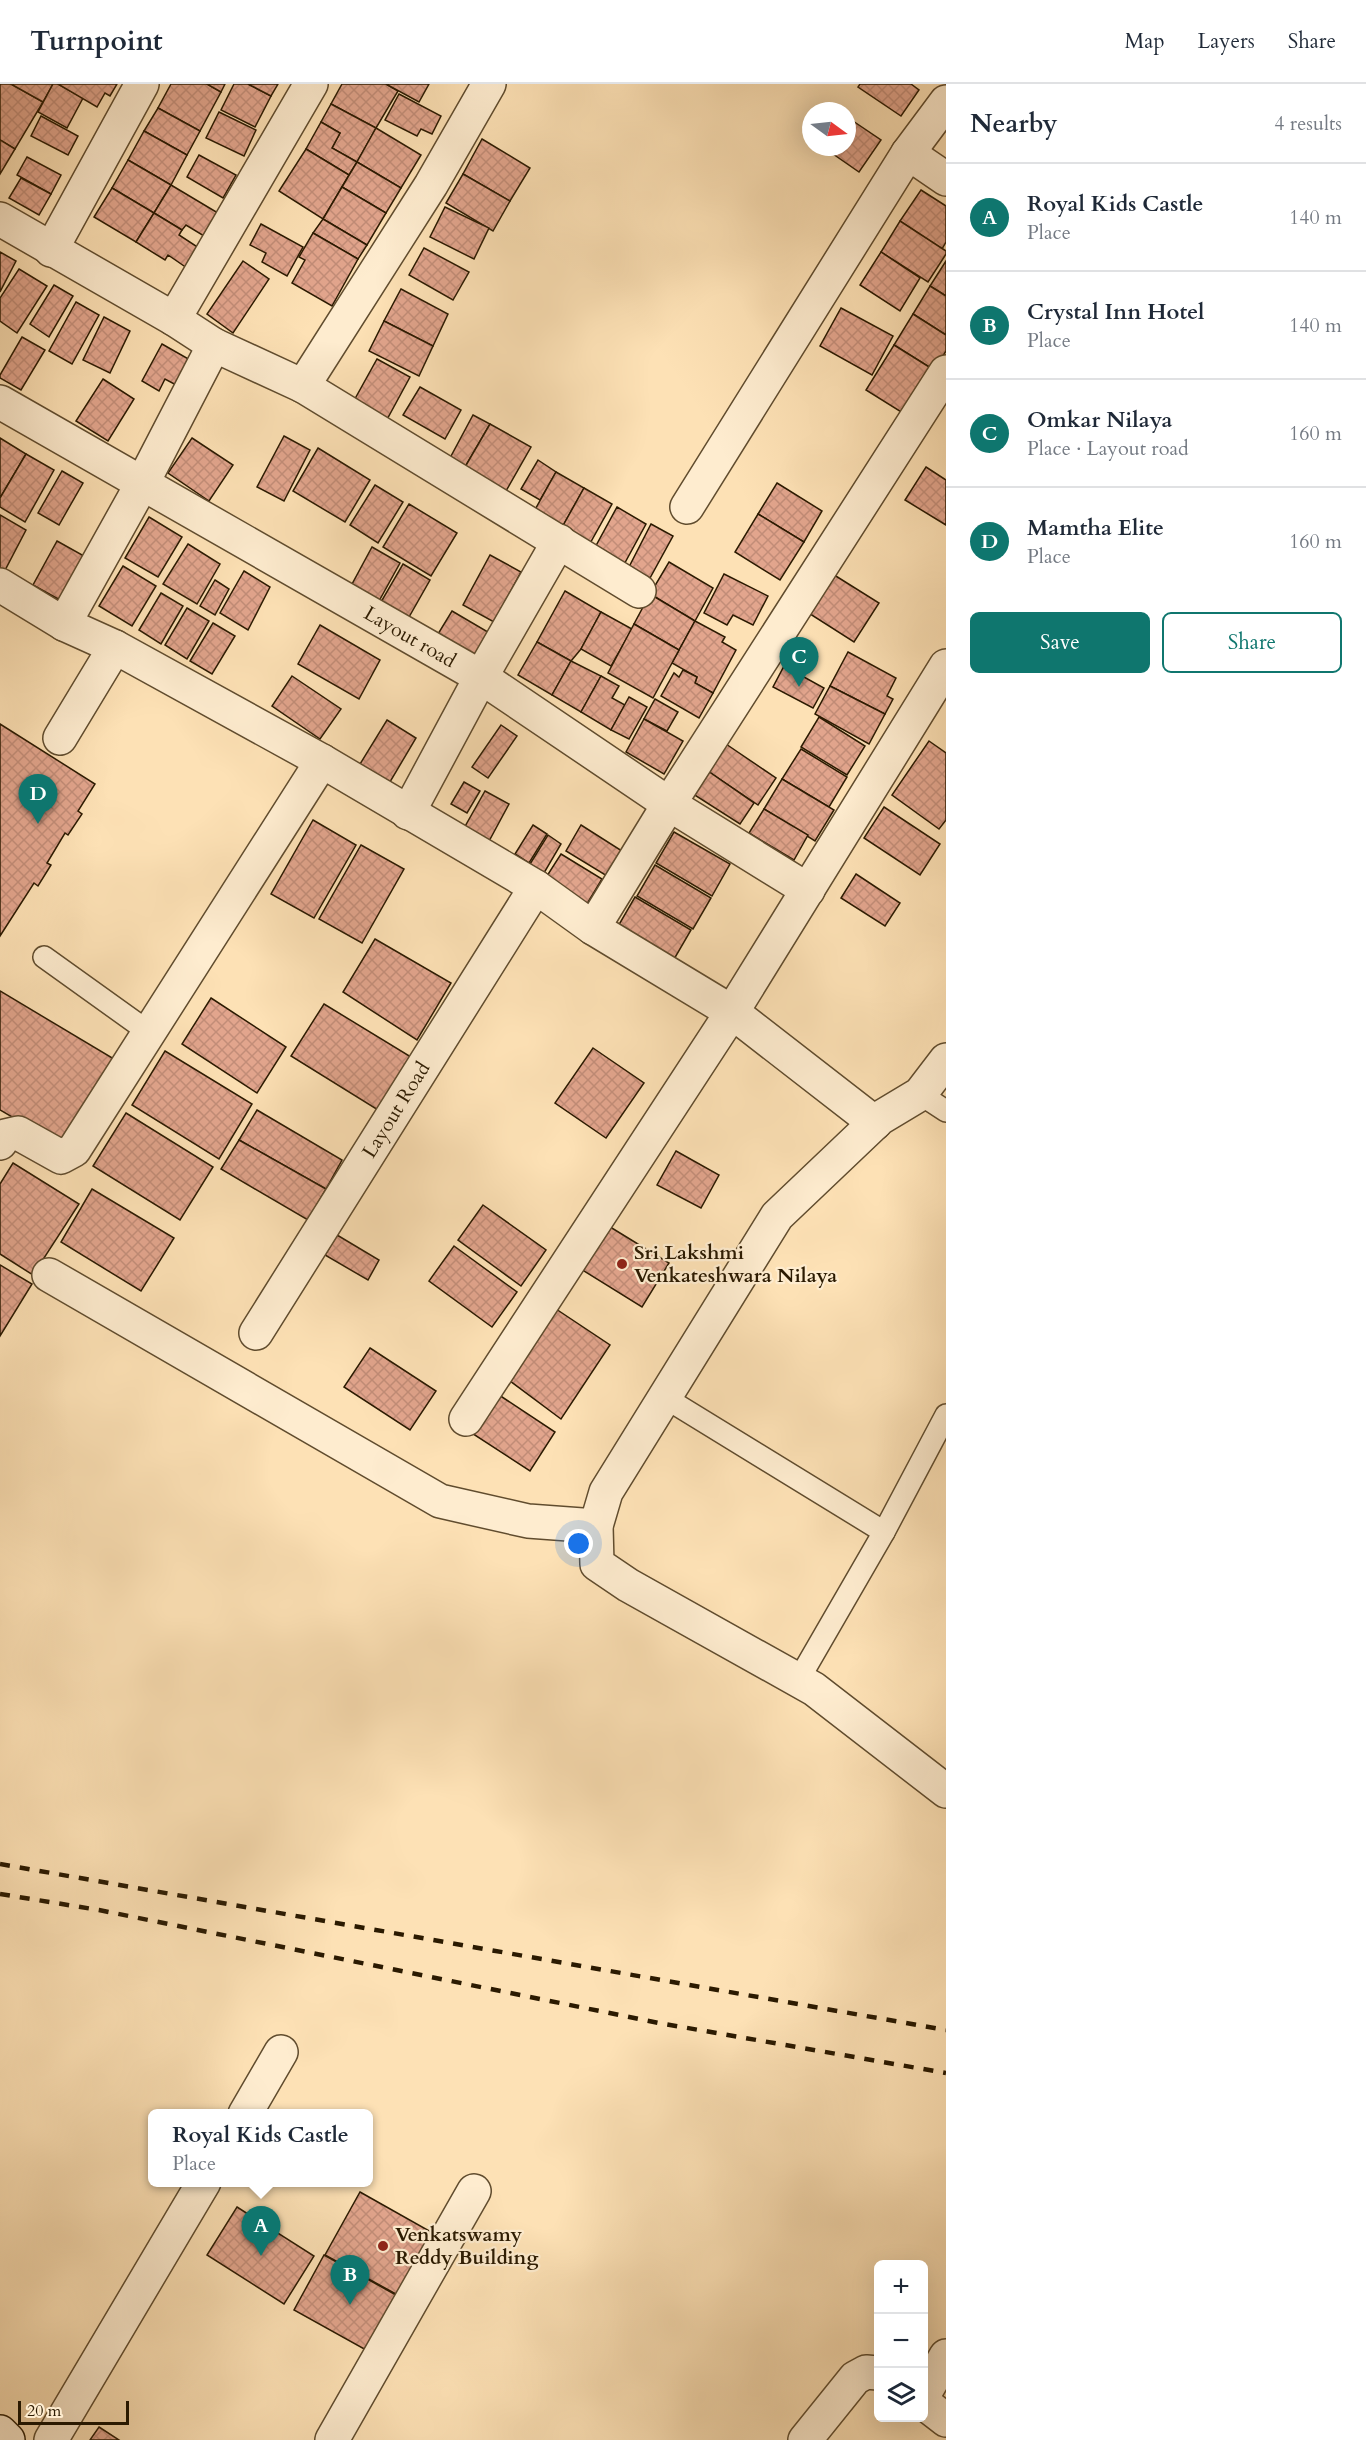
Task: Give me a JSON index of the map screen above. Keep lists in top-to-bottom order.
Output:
{
  "streets": {
    "street": ["Layout road", "Layout Road"]
  },
  "places": ["Sri Lakshmi Venkateshwara Nilaya", "Venkatswamy Reddy Building"],
  "scale_bar": "20 m",
  "north": "right",
  "page": {
    "header": "Turnpoint",
    "nav": ["Map", "Layers", "Share"],
    "heading": ["Nearby", "4 results"],
    "list": [
      {
        "mark": "A",
        "name": "Royal Kids Castle",
        "note": "Place",
        "value": "140 m"
      },
      {
        "mark": "B",
        "name": "Crystal Inn Hotel",
        "note": "Place",
        "value": "140 m"
      },
      {
        "mark": "C",
        "name": "Omkar Nilaya",
        "note": "Place · Layout road",
        "value": "160 m"
      },
      {
        "mark": "D",
        "name": "Mamtha Elite",
        "note": "Place",
        "value": "160 m"
      }
    ],
    "buttons": ["Save", "Share"],
    "pins": [
      "C",
      "D",
      "A",
      "B"
    ],
    "popup": ["Royal Kids Castle", "Place"],
    "map_buttons": ["+", "−"],
    "scale": "20 m"
  }
}
